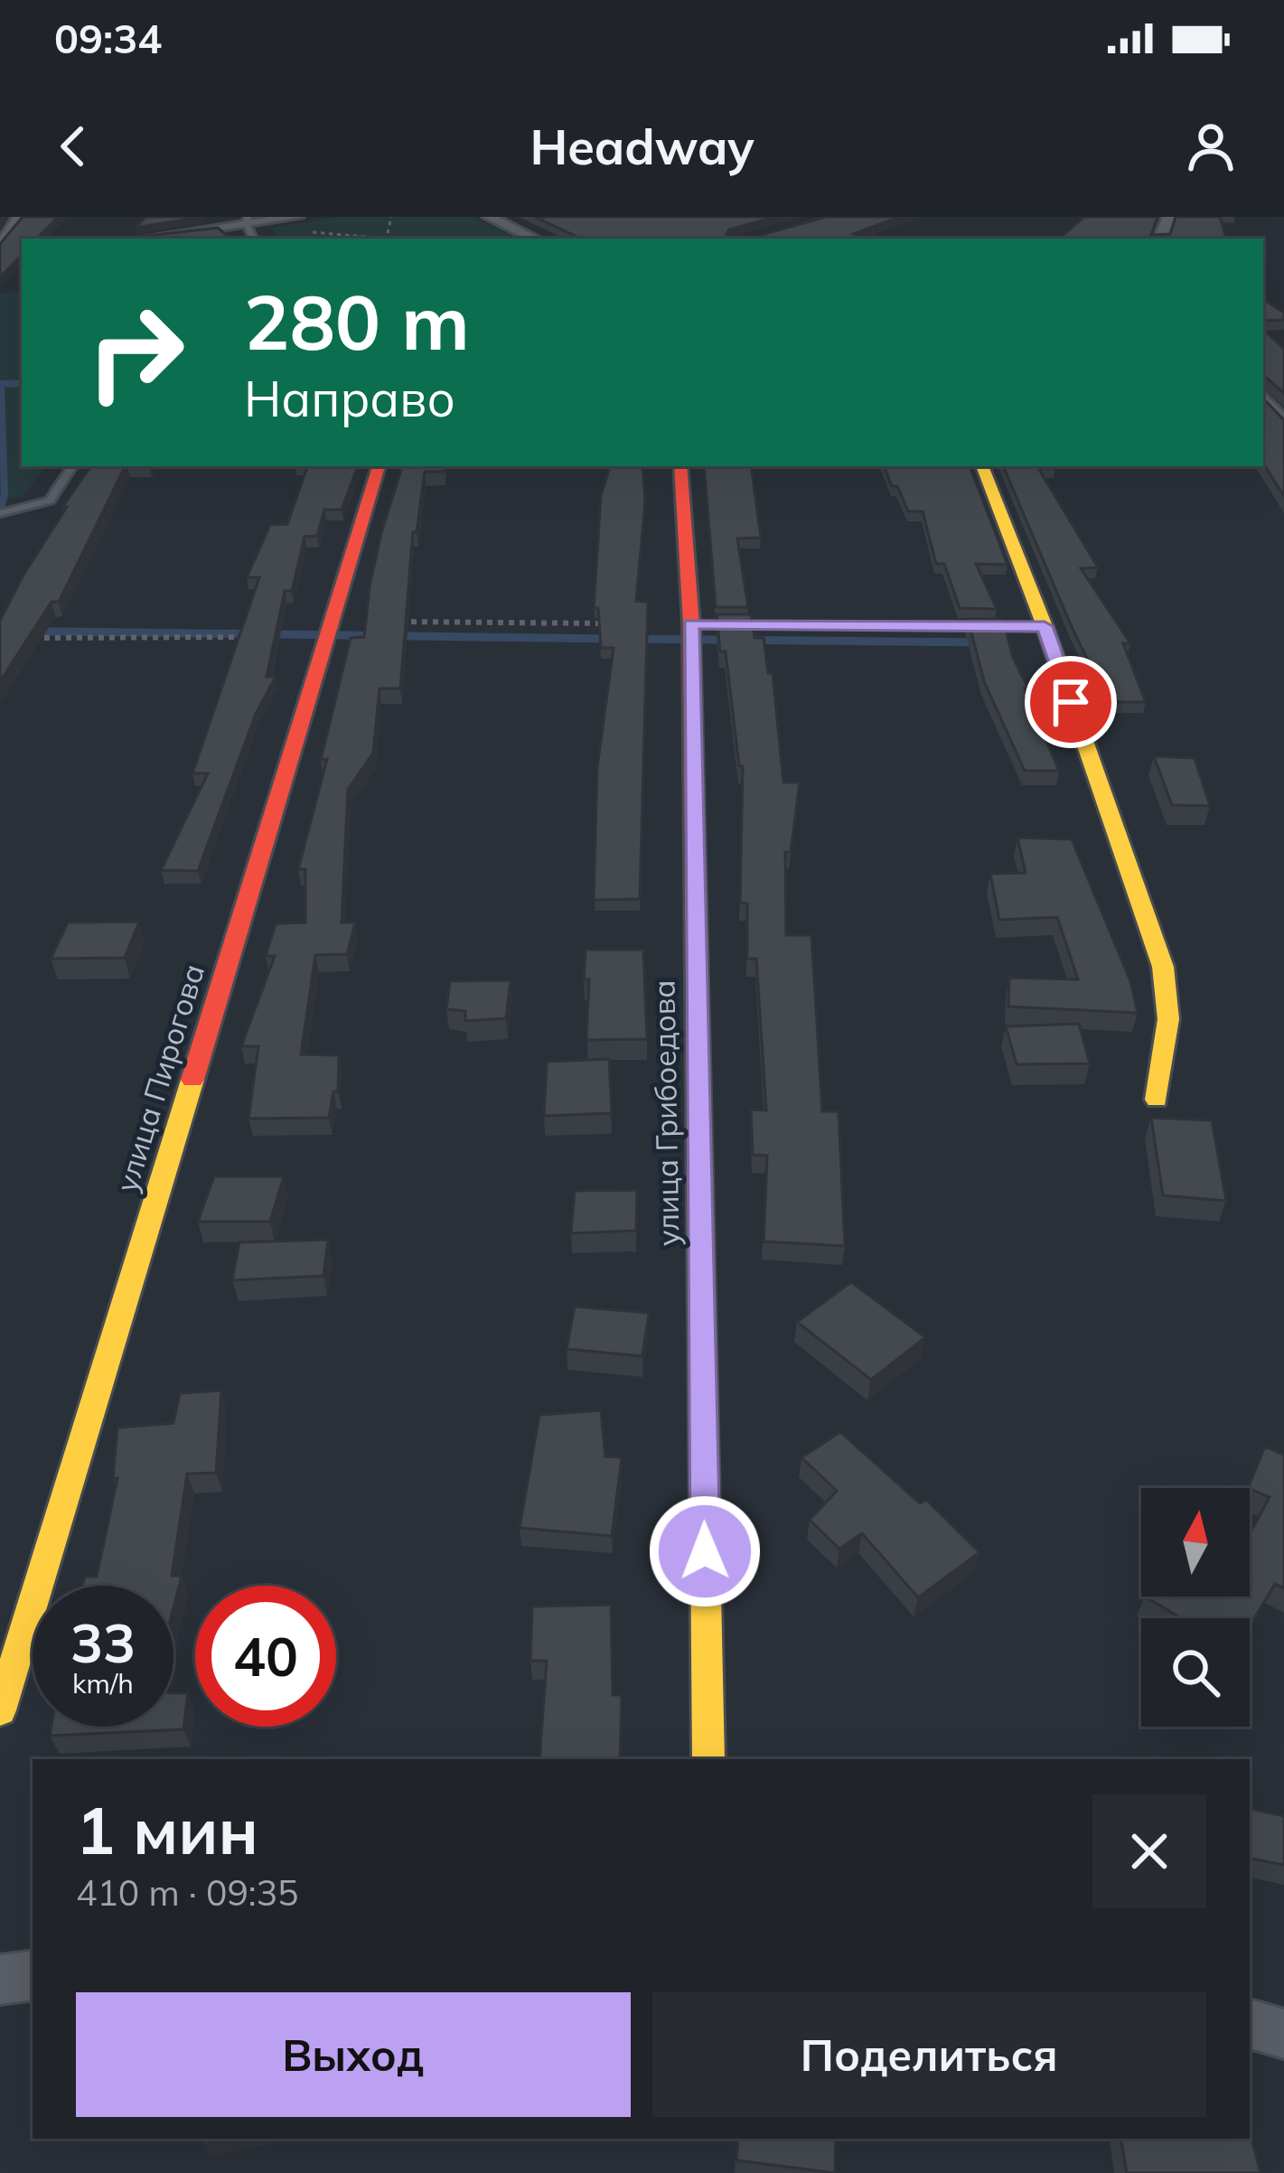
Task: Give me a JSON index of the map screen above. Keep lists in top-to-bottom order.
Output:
{
  "streets": {
    "street": ["улица Пирогова", "улица Грибоедова"]
  },
  "north": "top",
  "page": {
    "status": "09:34",
    "header": "Headway",
    "turn": ["280 m", "Направо"],
    "speed": "33 km/h",
    "limit": "40",
    "heading": ["1 мин", "410 m · 09:35"],
    "buttons": ["Выход", "Поделиться"]
  }
}
